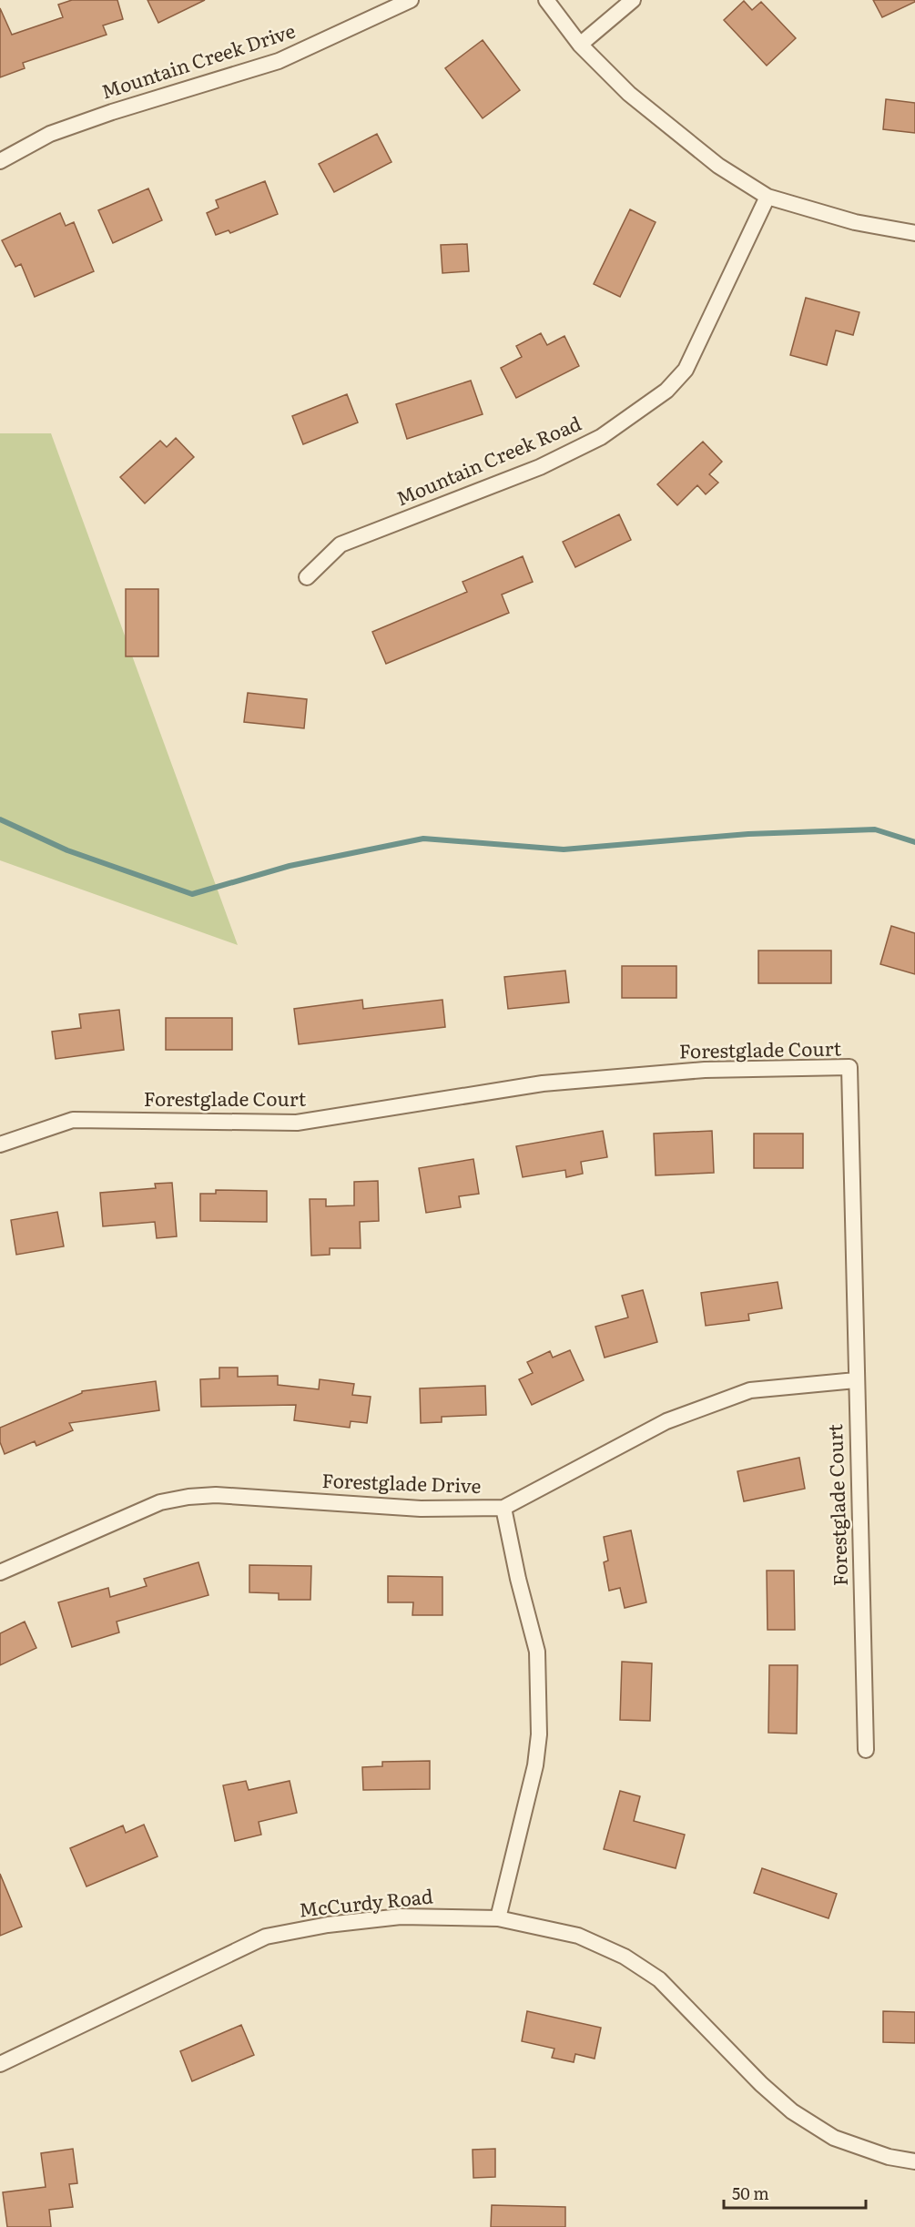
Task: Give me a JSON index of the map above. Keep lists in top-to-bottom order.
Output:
{
  "streets": {
    "street": [
      "Mountain Creek Drive",
      "Mountain Creek Road",
      "Forestglade Court",
      "Forestglade Drive",
      "McCurdy Road"
    ]
  },
  "crossings": [
    ["Forestglade Court", "Forestglade Drive"]
  ],
  "scale_bar": "50 m"
}
